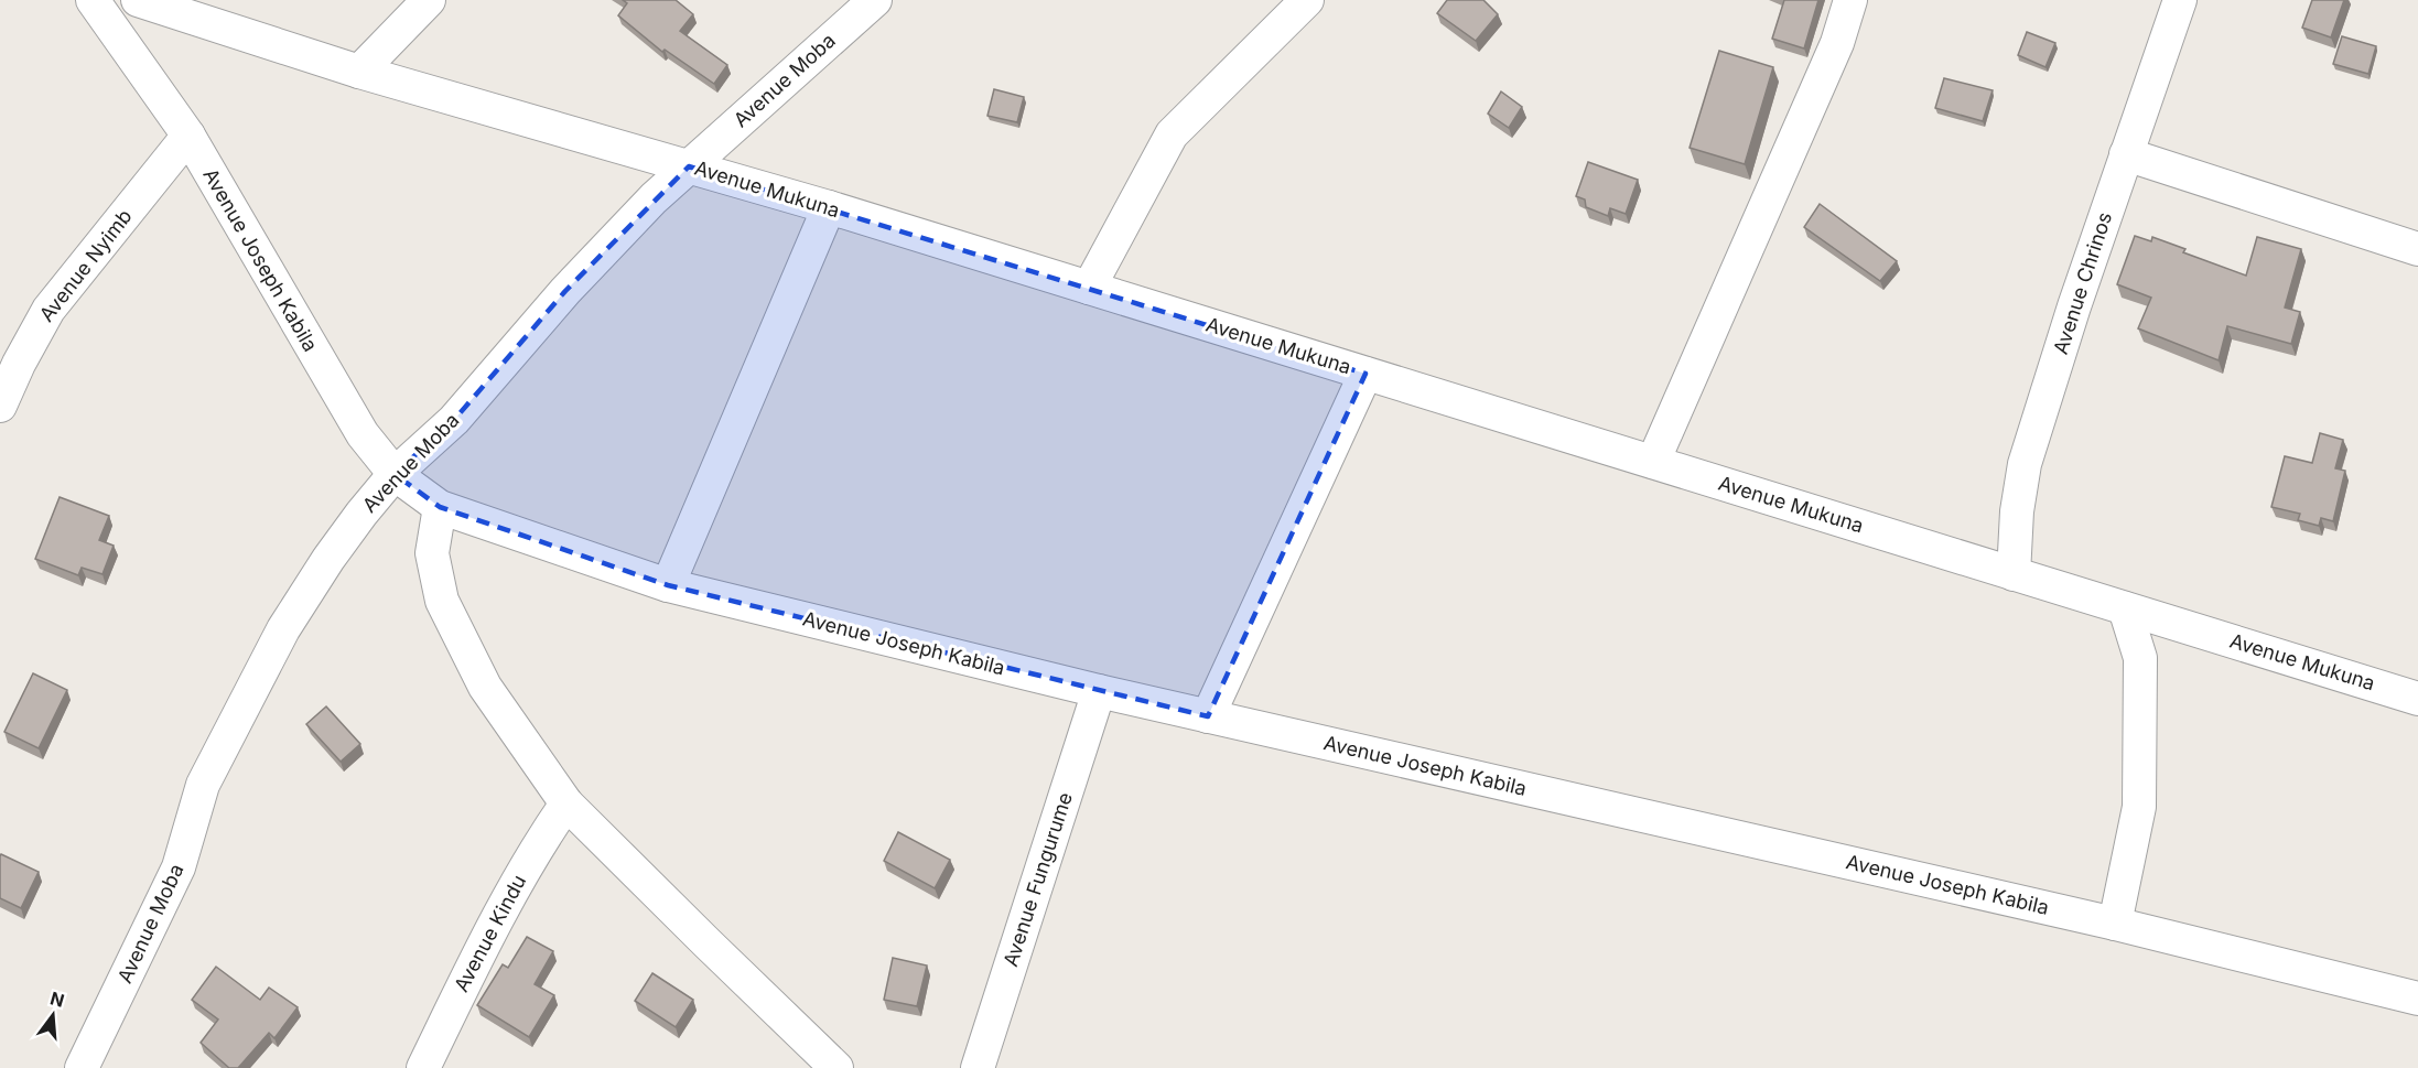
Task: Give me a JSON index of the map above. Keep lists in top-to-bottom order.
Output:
{
  "streets": {
    "street": [
      "Avenue Moba",
      "Avenue Mukuna",
      "Avenue Joseph Kabila",
      "Avenue Nyimb",
      "Avenue Chrinos",
      "Avenue Fungurume",
      "Avenue Kindu"
    ]
  },
  "crossings": [
    ["Avenue Moba", "Avenue Mukuna"],
    ["Avenue Moba", "Avenue Joseph Kabila"],
    ["Avenue Mukuna", "Avenue Chrinos"],
    ["Avenue Joseph Kabila", "Avenue Nyimb"],
    ["Avenue Joseph Kabila", "Avenue Fungurume"]
  ],
  "north": "top"
}
